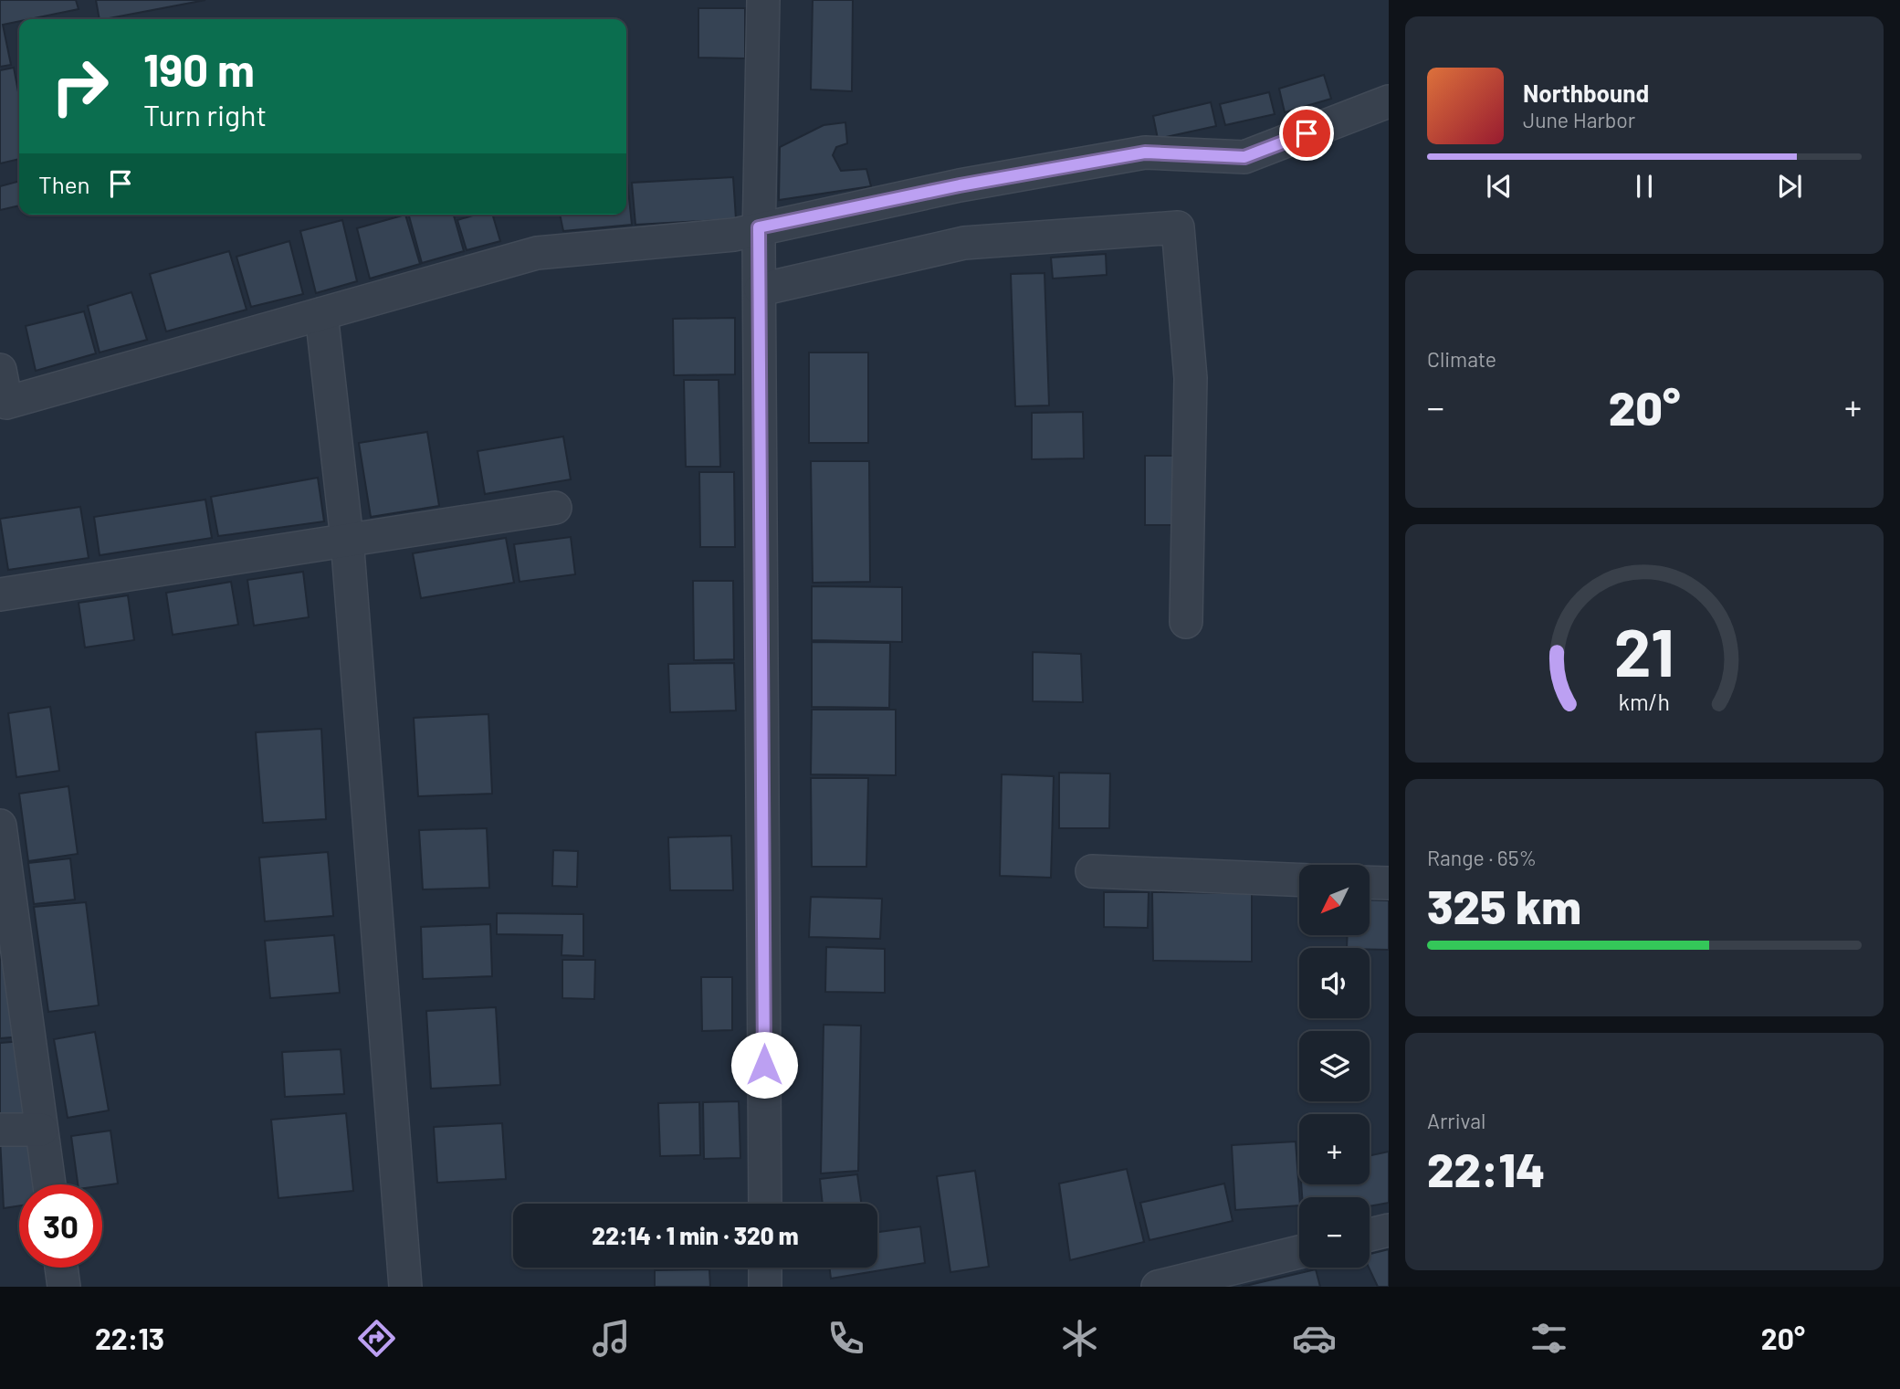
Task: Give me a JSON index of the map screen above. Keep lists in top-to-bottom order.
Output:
{
  "north": "bottom left",
  "page": {
    "turn": ["190 m", "Turn right"],
    "song": ["Northbound", "June Harbor"],
    "then": "Then",
    "tile": [
      "Climate",
      ["Range · 65%", "325 km"],
      ["Arrival", "22:14"]
    ],
    "heat": ["−", "20°", "+"],
    "map_buttons": ["+", "−"],
    "limit": "30",
    "trip": "22:14 · 1 min · 320 m",
    "tabs": ["22:13", "20°"],
    "gauge": ["21", "km/h"]
  }
}
